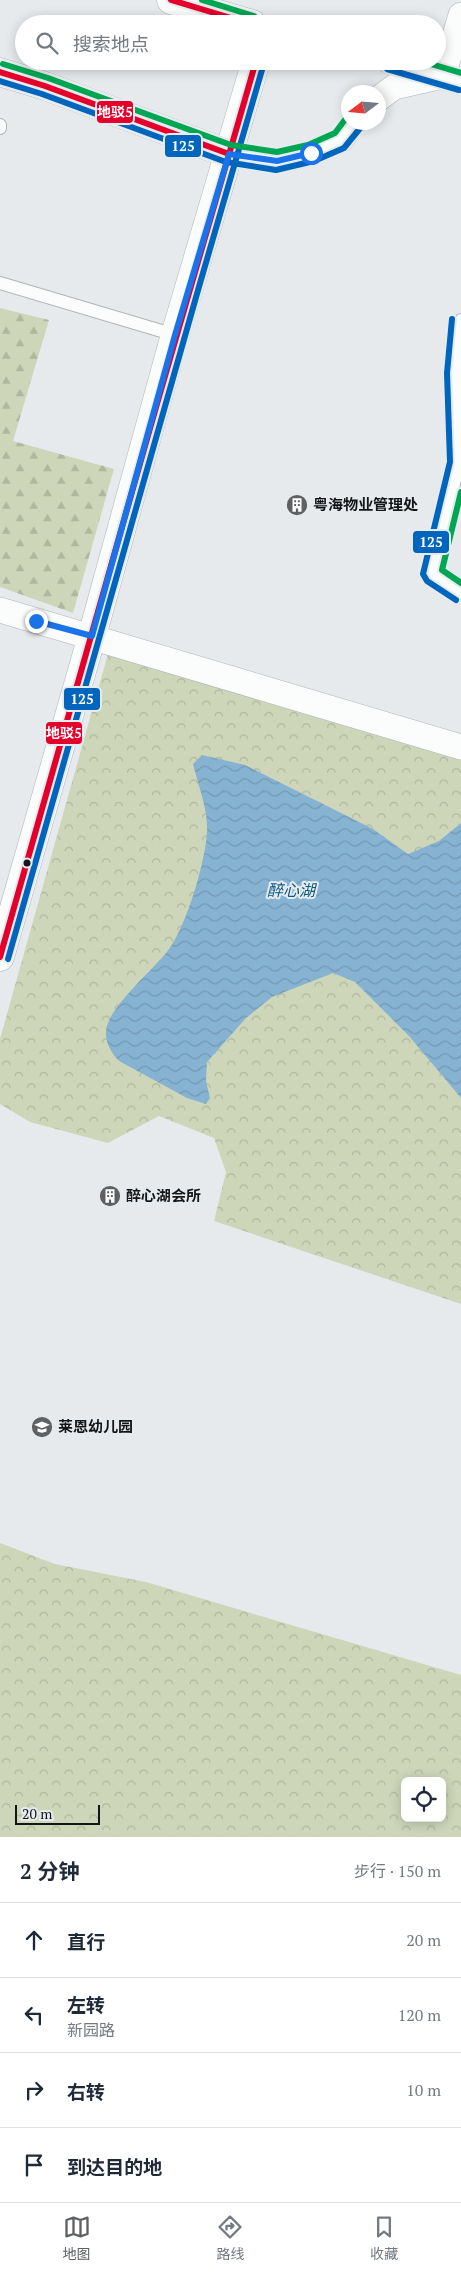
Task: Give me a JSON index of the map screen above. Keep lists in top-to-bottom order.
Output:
{
  "water": ["醉心湖"],
  "places": {
    "building": ["粤海物业管理处", "醉心湖会所"],
    "school or university": ["莱恩幼儿园"]
  },
  "lines": ["transit line 地驳5", "transit line 125"],
  "scale_bar": "20 m",
  "north": "left",
  "page": {
    "search": "搜索地点",
    "scale": "20 m",
    "heading": ["2 分钟", "步行 · 150 m"],
    "list": [
      ["直行", "20 m"],
      ["左转", "新园路", "120 m"],
      ["右转", "10 m"],
      "到达目的地"
    ],
    "nav": ["地图", "路线", "收藏"]
  }
}
